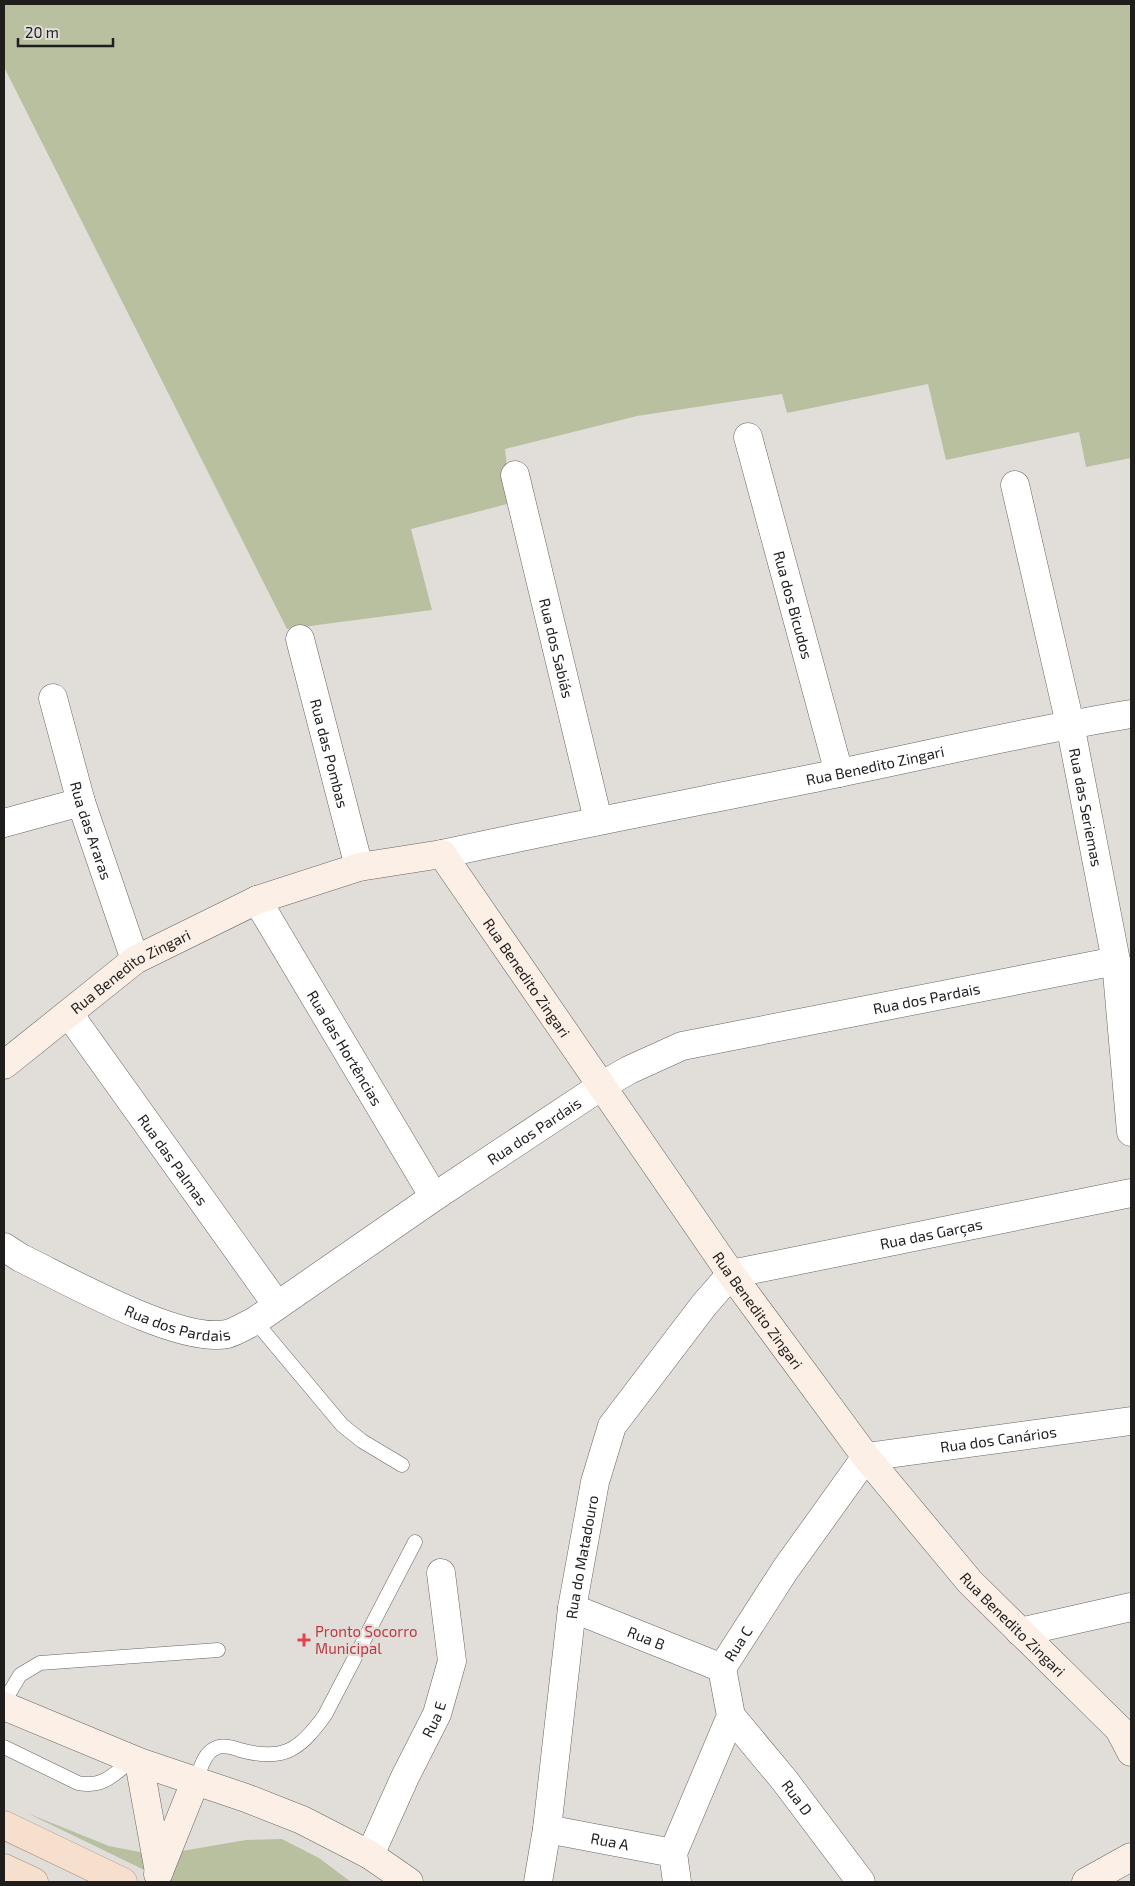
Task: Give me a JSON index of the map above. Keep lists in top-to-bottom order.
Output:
{
  "streets": {
    "street": [
      "Rua dos Bicudos",
      "Rua dos Sabiás",
      "Rua das Pombas",
      "Rua Benedito Zingari",
      "Rua das Seriemas",
      "Rua das Araras",
      "Rua dos Pardais",
      "Rua das Hortências",
      "Rua das Palmas",
      "Rua das Garças",
      "Rua dos Canários",
      "Rua do Matadouro",
      "Rua B",
      "Rua C",
      "Rua E",
      "Rua D",
      "Rua A"
    ]
  },
  "crossings": [
    ["Rua dos Bicudos", "Rua Benedito Zingari"],
    ["Rua dos Sabiás", "Rua Benedito Zingari"],
    ["Rua das Pombas", "Rua Benedito Zingari"],
    ["Rua Benedito Zingari", "Rua das Seriemas"],
    ["Rua Benedito Zingari", "Rua das Araras"],
    ["Rua Benedito Zingari", "Rua dos Pardais"],
    ["Rua Benedito Zingari", "Rua das Hortências"],
    ["Rua Benedito Zingari", "Rua das Palmas"],
    ["Rua Benedito Zingari", "Rua das Garças"],
    ["Rua Benedito Zingari", "Rua dos Canários"],
    ["Rua Benedito Zingari", "Rua do Matadouro"],
    ["Rua Benedito Zingari", "Rua C"],
    ["Rua das Seriemas", "Rua dos Pardais"],
    ["Rua dos Pardais", "Rua das Hortências"],
    ["Rua dos Pardais", "Rua das Palmas"],
    ["Rua das Garças", "Rua do Matadouro"],
    ["Rua dos Canários", "Rua C"],
    ["Rua do Matadouro", "Rua B"],
    ["Rua do Matadouro", "Rua A"],
    ["Rua B", "Rua C"],
    ["Rua C", "Rua D"]
  ],
  "places": {
    "health": ["Pronto Socorro Municipal"]
  },
  "scale_bar": "20 m"
}
